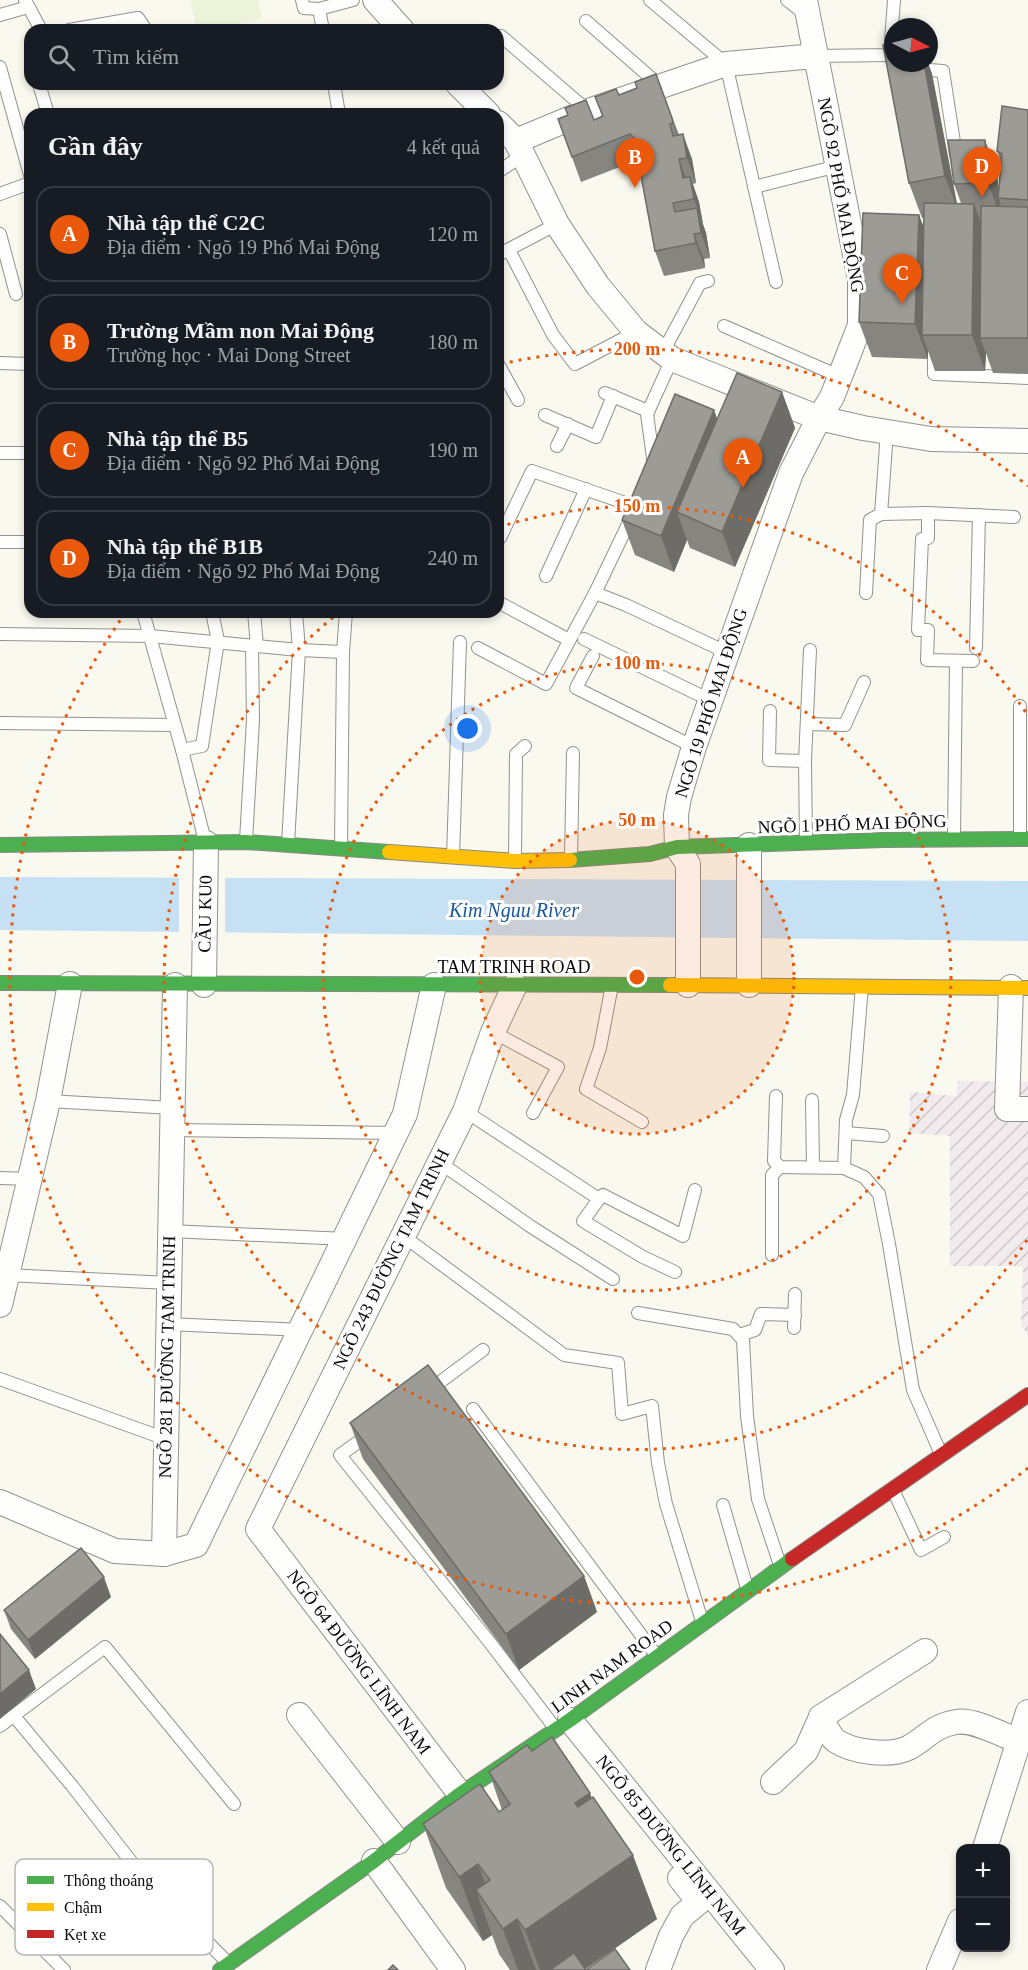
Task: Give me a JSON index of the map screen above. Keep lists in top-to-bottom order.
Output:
{
  "streets": {
    "main road": ["NGÕ 1 PHỐ MAI ĐỘNG", "TAM TRINH ROAD", "LINH NAM ROAD"],
    "street": [
      "NGÕ 92 PHỐ MAI ĐỘNG",
      "NGÕ 19 PHỐ MAI ĐỘNG",
      "CẦU KU0",
      "NGÕ 243 ĐƯỜNG TAM TRINH",
      "NGÕ 281 ĐƯỜNG TAM TRINH",
      "NGÕ 64 ĐƯỜNG LĨNH NAM",
      "NGÕ 85 ĐƯỜNG LĨNH NAM"
    ]
  },
  "crossings": [
    ["NGÕ 92 PHỐ MAI ĐỘNG", "NGÕ 19 PHỐ MAI ĐỘNG"],
    ["NGÕ 19 PHỐ MAI ĐỘNG", "NGÕ 1 PHỐ MAI ĐỘNG"],
    ["CẦU KU0", "TAM TRINH ROAD"],
    ["TAM TRINH ROAD", "NGÕ 243 ĐƯỜNG TAM TRINH"],
    ["TAM TRINH ROAD", "NGÕ 281 ĐƯỜNG TAM TRINH"],
    ["NGÕ 243 ĐƯỜNG TAM TRINH", "NGÕ 64 ĐƯỜNG LĨNH NAM"],
    ["NGÕ 64 ĐƯỜNG LĨNH NAM", "LINH NAM ROAD"],
    ["LINH NAM ROAD", "NGÕ 85 ĐƯỜNG LĨNH NAM"]
  ],
  "water": ["Kim Nguu River"],
  "legend": ["Thông thoáng", "Chậm", "Kẹt xe"],
  "north": "right",
  "page": {
    "search": "Tìm kiếm",
    "heading": ["Gần đây", "4 kết quả"],
    "pins": [
      "B",
      "D",
      "C",
      "A"
    ],
    "list": [
      {
        "mark": "A",
        "name": "Nhà tập thể C2C",
        "note": "Địa điểm · Ngõ 19 Phố Mai Động",
        "value": "120 m"
      },
      {
        "mark": "B",
        "name": "Trường Mầm non Mai Động",
        "note": "Trường học · Mai Dong Street",
        "value": "180 m"
      },
      {
        "mark": "C",
        "name": "Nhà tập thể B5",
        "note": "Địa điểm · Ngõ 92 Phố Mai Động",
        "value": "190 m"
      },
      {
        "mark": "D",
        "name": "Nhà tập thể B1B",
        "note": "Địa điểm · Ngõ 92 Phố Mai Động",
        "value": "240 m"
      }
    ],
    "map_buttons": ["+", "−"]
  },
  "rings": [
    "200 m",
    "150 m",
    "100 m",
    "50 m"
  ]
}
